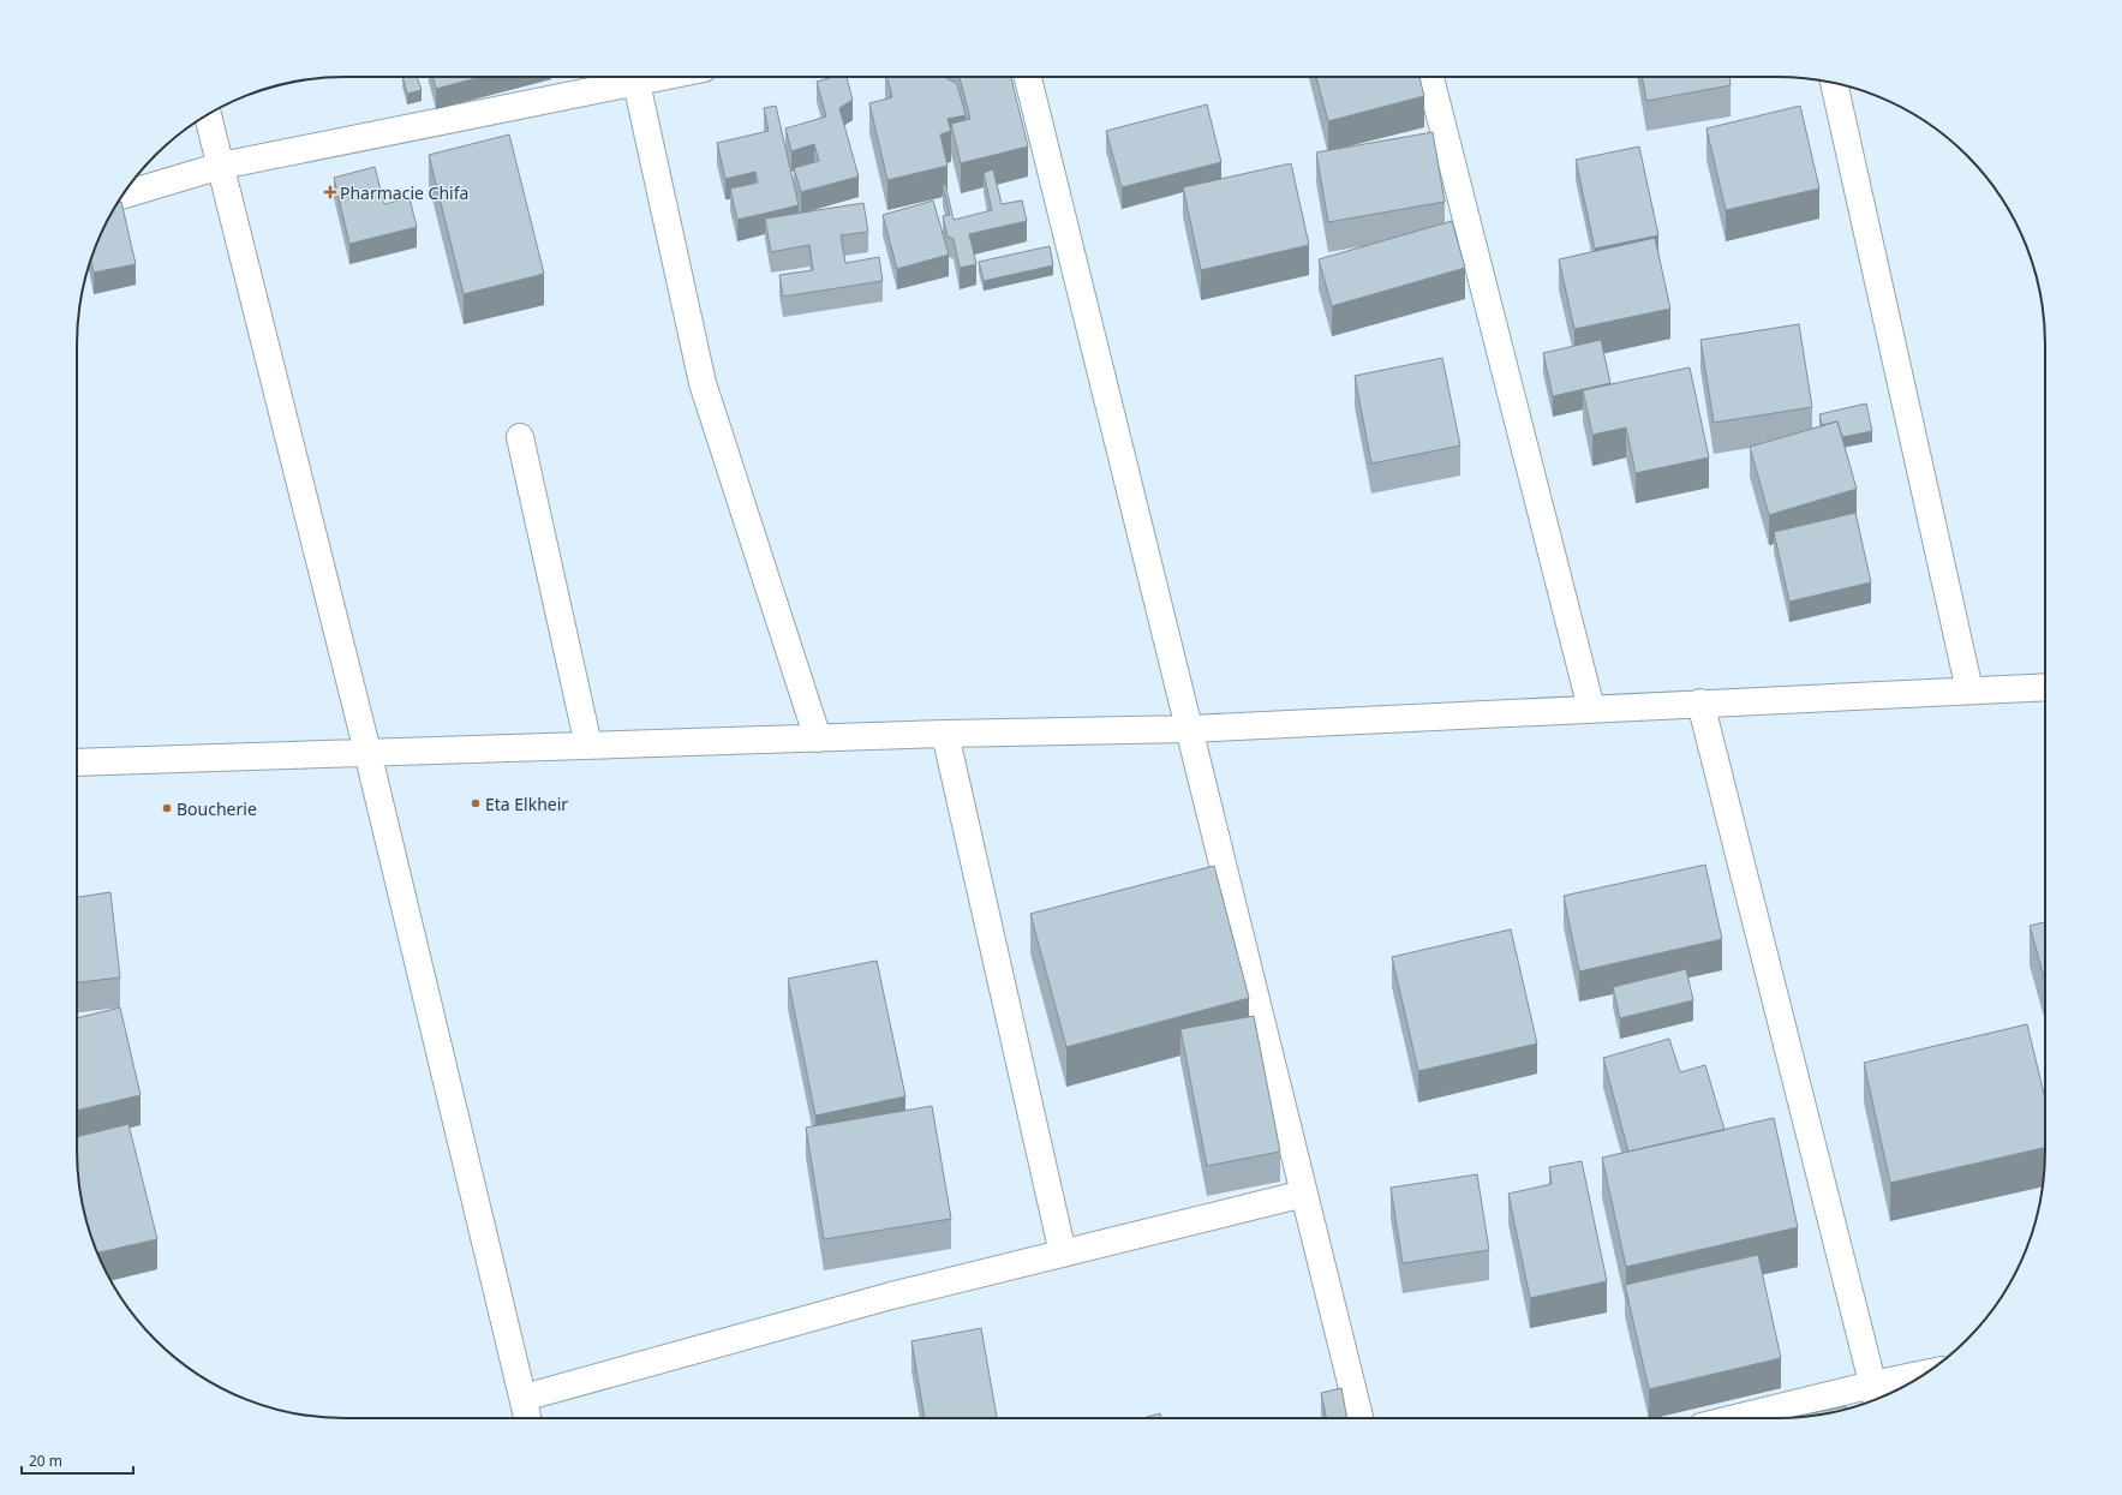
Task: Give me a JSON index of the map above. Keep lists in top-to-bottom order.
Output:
{
  "places": {
    "health": ["Pharmacie Chifa"],
    "other": ["Eta Elkheir", "Boucherie"]
  },
  "scale_bar": "20 m"
}
